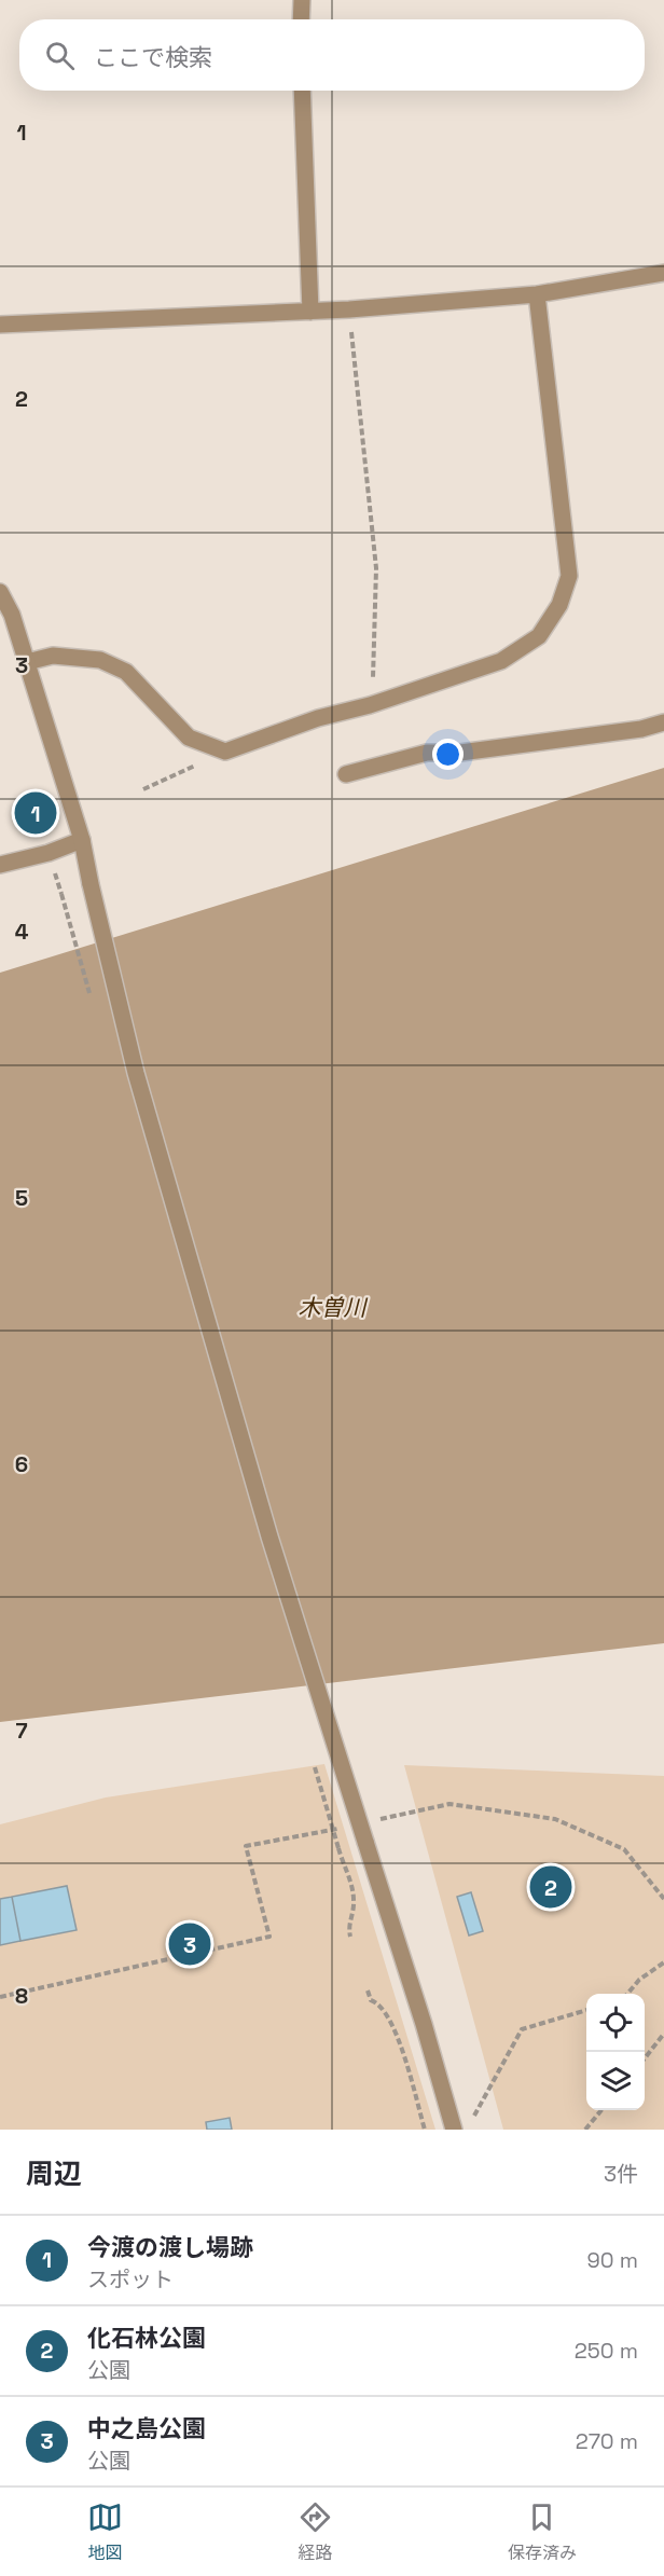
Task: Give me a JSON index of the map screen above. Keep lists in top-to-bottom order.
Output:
{
  "water": ["木曽川"],
  "page": {
    "search": "ここで検索",
    "pins": ["1", "2", "3"],
    "heading": ["周辺", "3件"],
    "list": [
      {
        "mark": "1",
        "name": "今渡の渡し場跡",
        "note": "スポット",
        "value": "90 m"
      },
      {
        "mark": "2",
        "name": "化石林公園",
        "note": "公園",
        "value": "250 m"
      },
      {
        "mark": "3",
        "name": "中之島公園",
        "note": "公園",
        "value": "270 m"
      }
    ],
    "nav": ["地図", "経路", "保存済み"]
  },
  "grid": {
    "rows": [
      "1",
      "2",
      "3",
      "4",
      "5",
      "6",
      "7",
      "8"
    ]
  }
}
